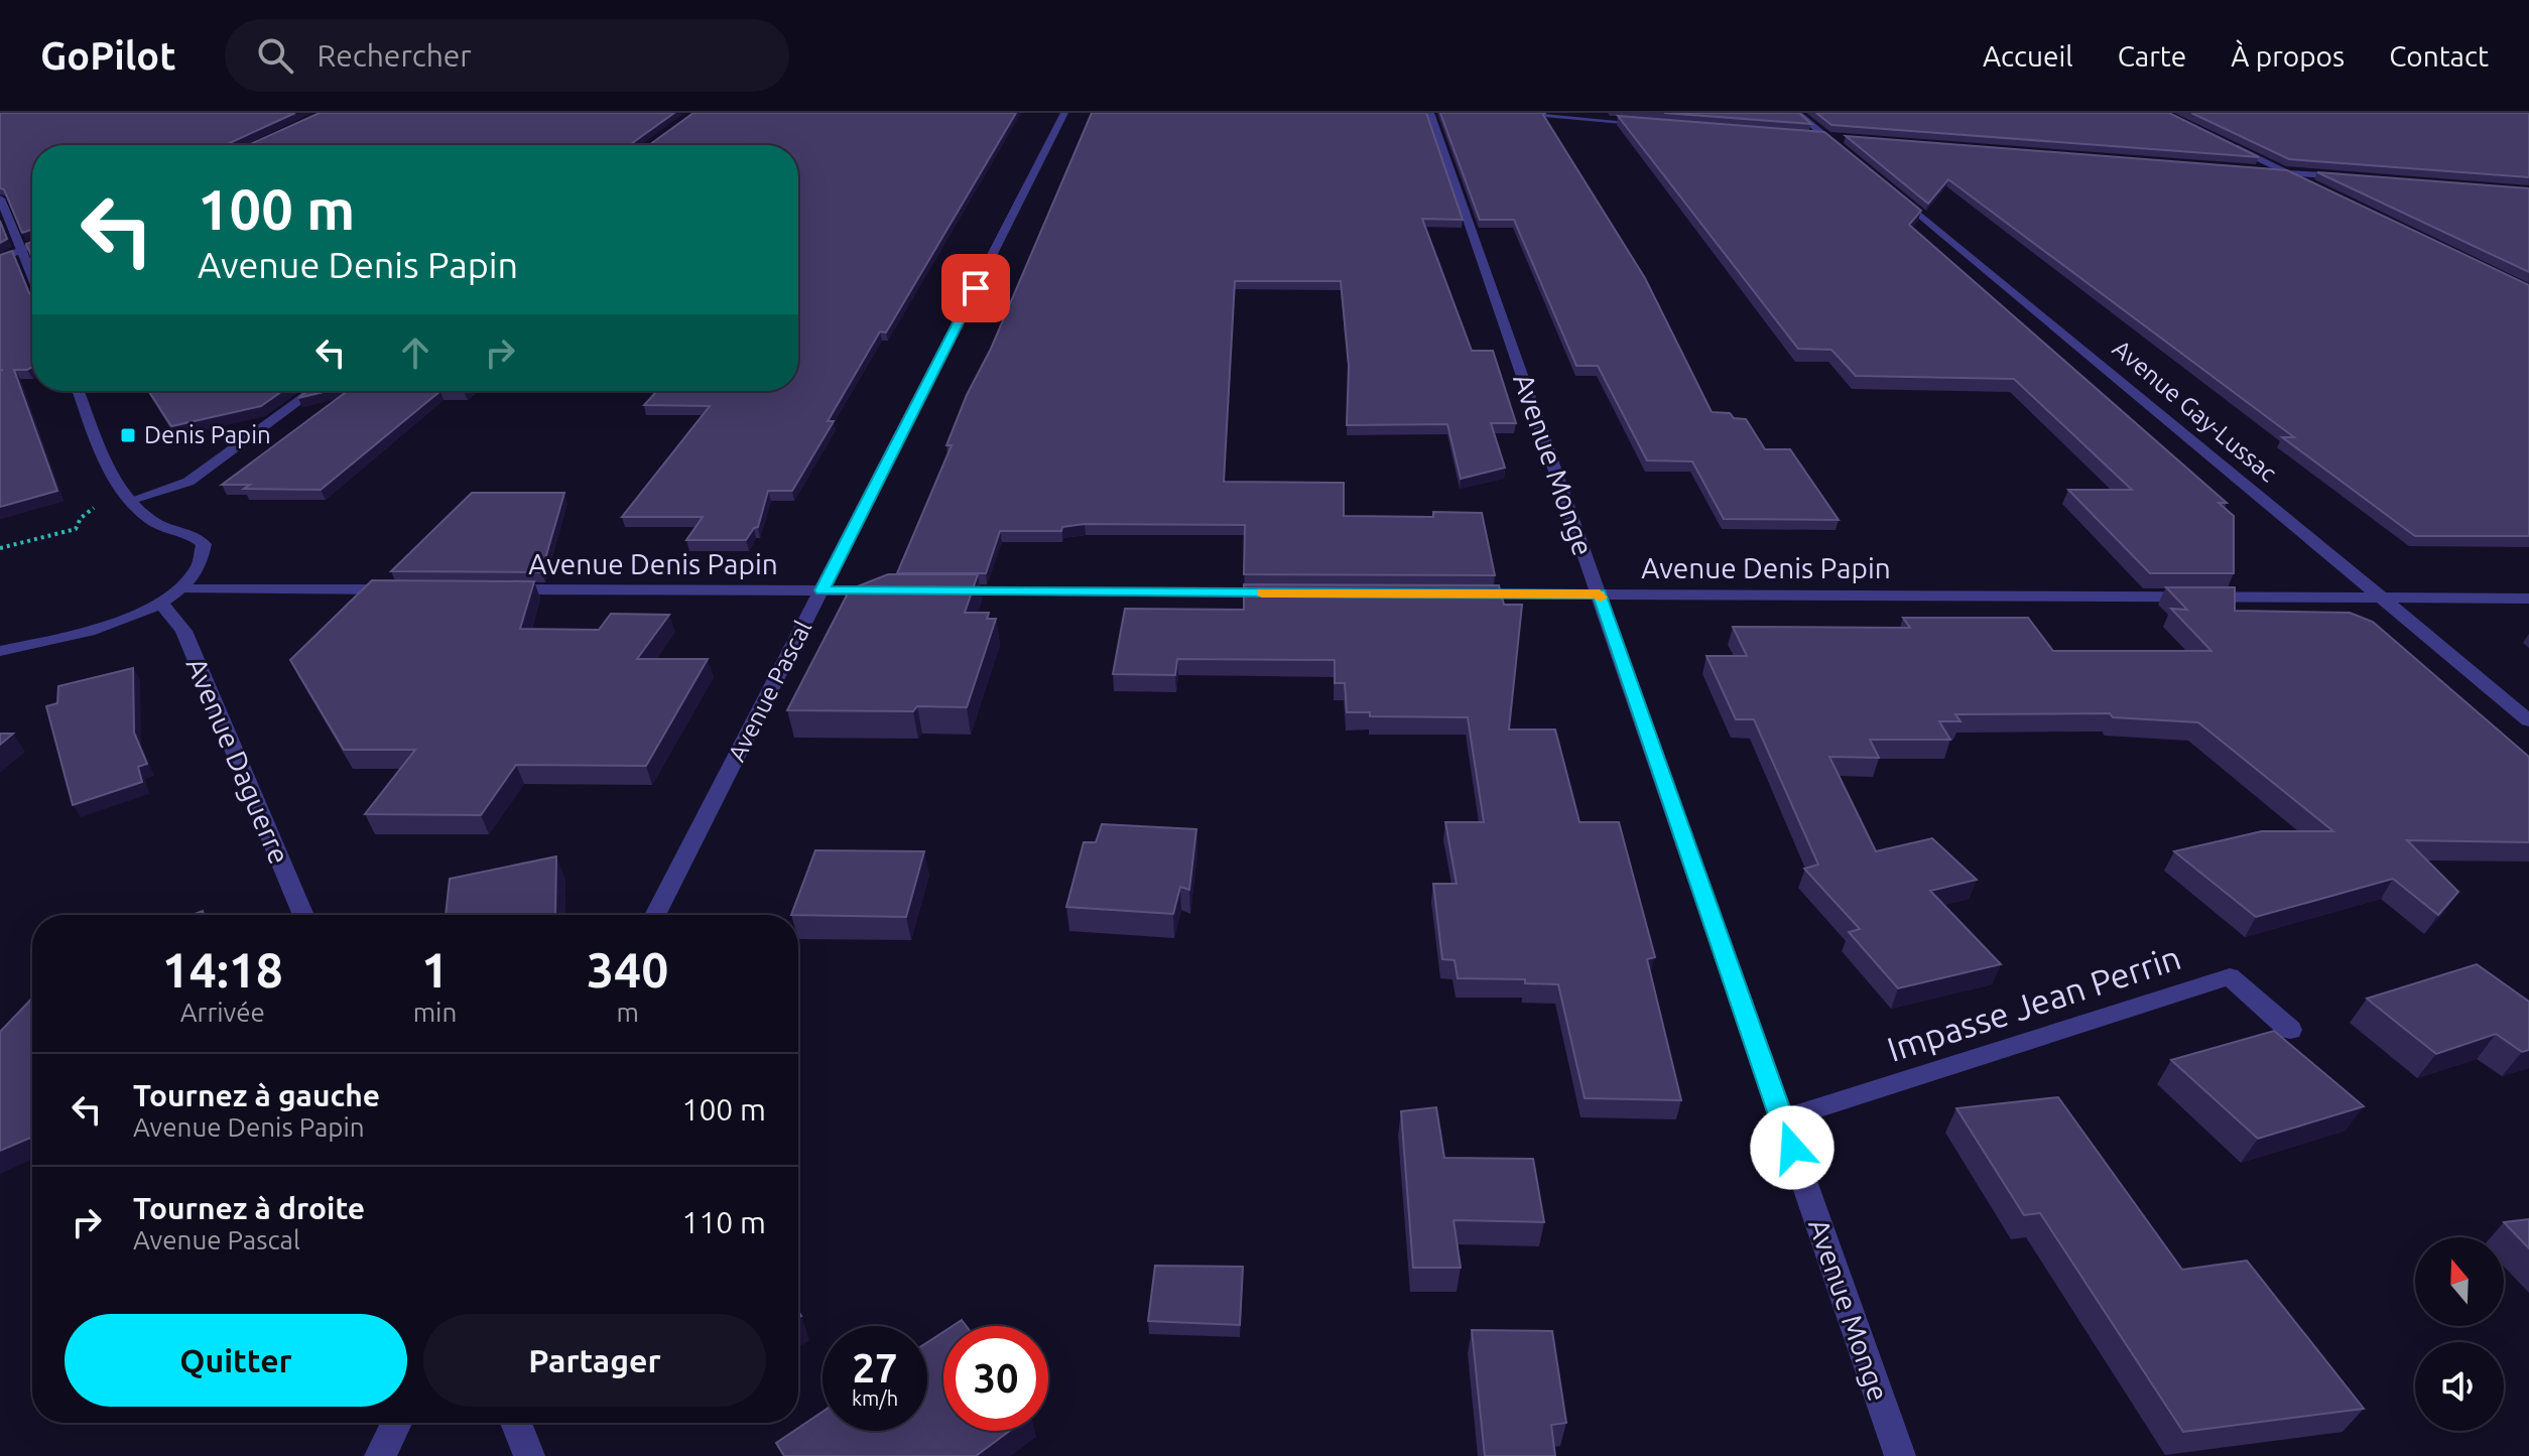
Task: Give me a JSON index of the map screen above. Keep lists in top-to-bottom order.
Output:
{
  "streets": {
    "street": [
      "Avenue Gay-Lussac",
      "Avenue Monge",
      "Avenue Denis Papin",
      "Avenue Pascal",
      "Avenue Daguerre",
      "Impasse Jean Perrin"
    ]
  },
  "crossings": [
    ["Avenue Gay-Lussac", "Avenue Denis Papin"],
    ["Avenue Monge", "Avenue Denis Papin"],
    ["Avenue Monge", "Impasse Jean Perrin"],
    ["Avenue Denis Papin", "Avenue Pascal"]
  ],
  "places": {
    "transit": ["Denis Papin"]
  },
  "north": "top",
  "page": {
    "header": "GoPilot",
    "search": "Rechercher",
    "nav": [
      "Accueil",
      "Carte",
      "À propos",
      "Contact"
    ],
    "turn": ["100 m", "Avenue Denis Papin"],
    "eta": [
      "14:18",
      "Arrivée",
      "1",
      "min",
      "340",
      "m"
    ],
    "list": [
      {
        "name": "Tournez à gauche",
        "note": "Avenue Denis Papin",
        "value": "100 m"
      },
      {
        "name": "Tournez à droite",
        "note": "Avenue Pascal",
        "value": "110 m"
      }
    ],
    "buttons": ["Quitter", "Partager"],
    "speed": "27 km/h",
    "limit": "30"
  }
}
